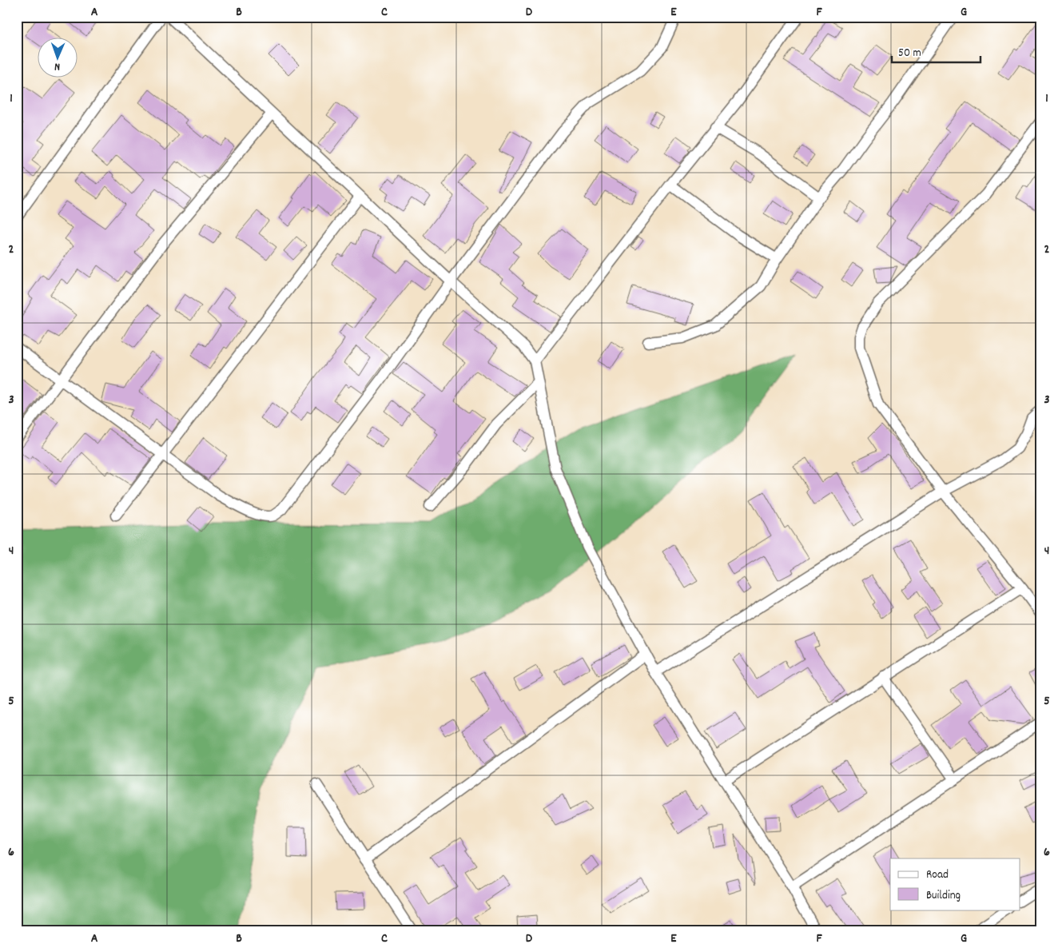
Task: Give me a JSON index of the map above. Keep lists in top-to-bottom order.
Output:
{
  "legend": ["Road", "Building"],
  "scale_bar": "50 m",
  "north": "bottom",
  "grid": {
    "columns": [
      "A",
      "B",
      "C",
      "D",
      "E",
      "F",
      "G"
    ],
    "rows": [
      "1",
      "2",
      "3",
      "4",
      "5",
      "6"
    ]
  }
}
